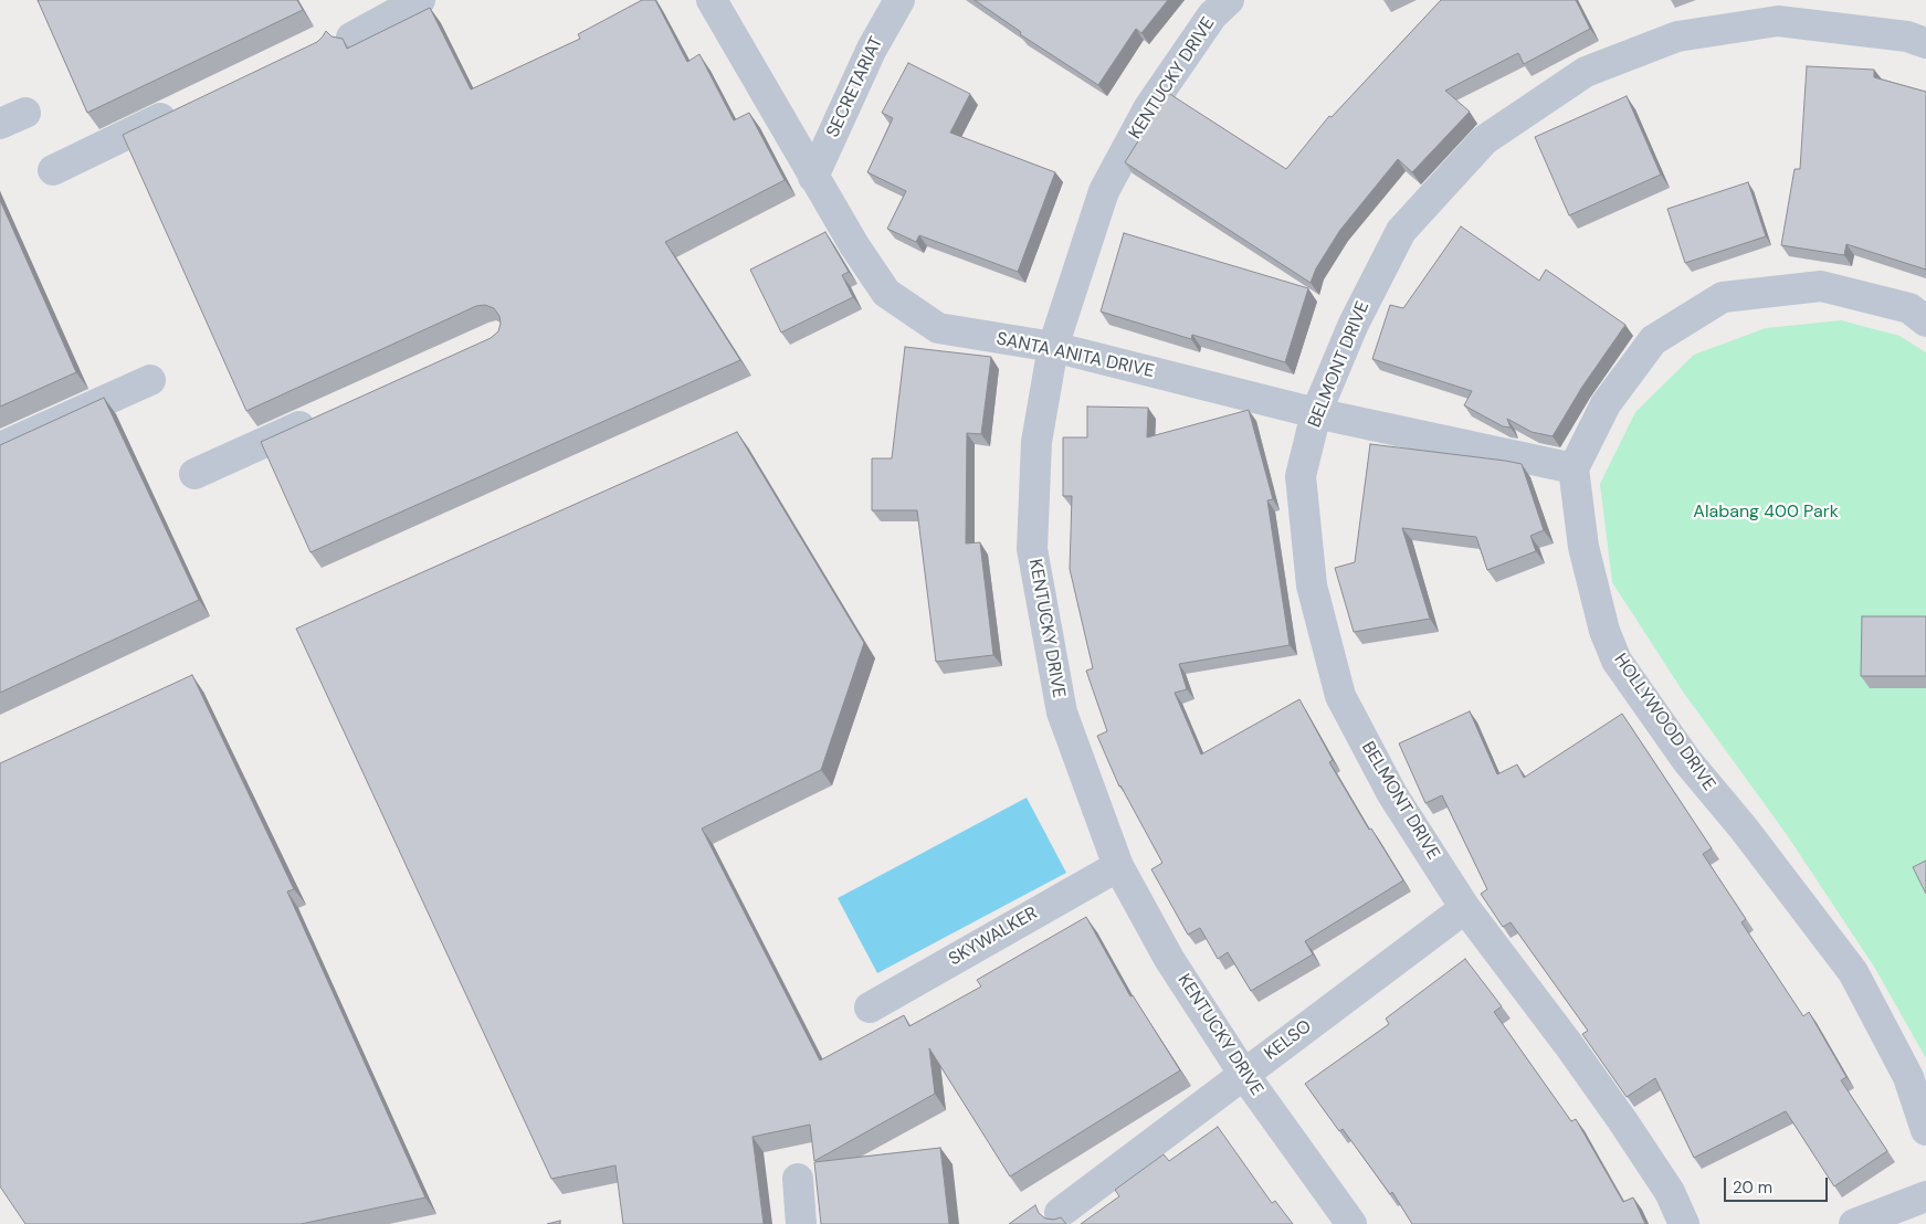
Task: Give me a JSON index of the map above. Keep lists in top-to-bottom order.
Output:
{
  "streets": {
    "street": [
      "KENTUCKY DRIVE",
      "SECRETARIAT",
      "SANTA ANITA DRIVE",
      "BELMONT DRIVE",
      "HOLLYWOOD DRIVE",
      "SKYWALKER",
      "KELSO"
    ]
  },
  "crossings": [
    ["KENTUCKY DRIVE", "SANTA ANITA DRIVE"],
    ["KENTUCKY DRIVE", "SKYWALKER"],
    ["KENTUCKY DRIVE", "KELSO"],
    ["SECRETARIAT", "SANTA ANITA DRIVE"],
    ["SANTA ANITA DRIVE", "BELMONT DRIVE"],
    ["SANTA ANITA DRIVE", "HOLLYWOOD DRIVE"],
    ["BELMONT DRIVE", "KELSO"]
  ],
  "parks": ["Alabang 400 Park"],
  "scale_bar": "20 m"
}
